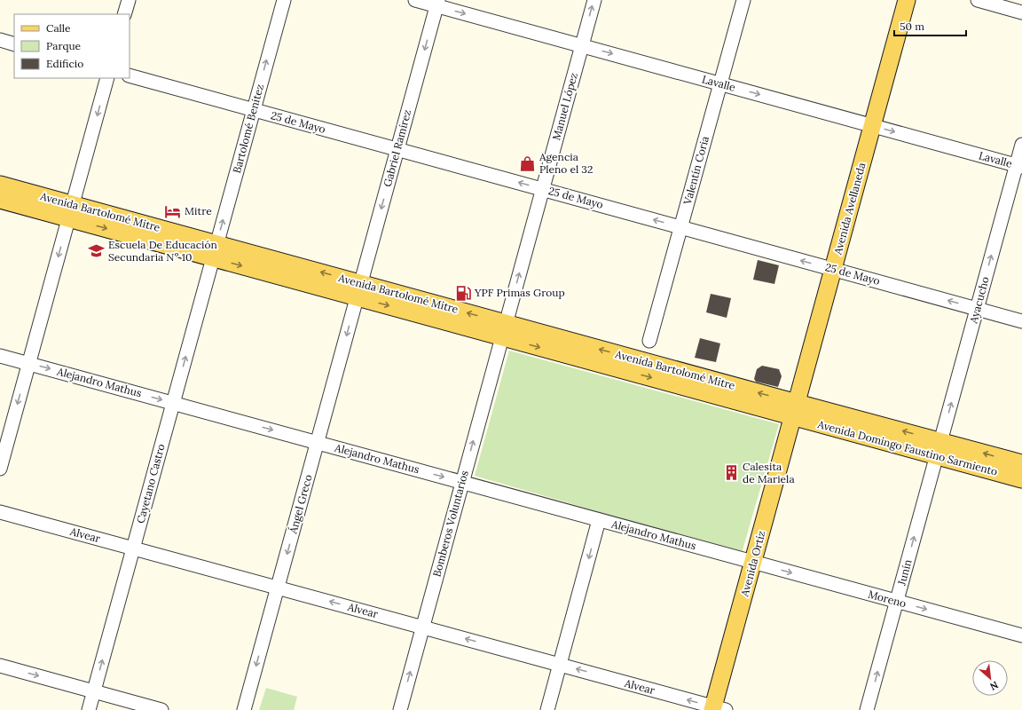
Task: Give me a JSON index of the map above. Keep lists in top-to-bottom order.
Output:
{
  "streets": {
    "main road": [
      "Avenida Avellaneda",
      "Avenida Bartolomé Mitre",
      "Avenida Domingo Faustino Sarmiento",
      "Avenida Ortíz"
    ],
    "street": [
      "Lavalle",
      "Manuel López",
      "25 de Mayo",
      "Bartolomé Benitez",
      "Gabriel Ramírez",
      "Valentín Coria",
      "Ayacucho",
      "Alejandro Mathus",
      "Cayetano Castro",
      "Ángel Greco",
      "Bomberos Voluntarios",
      "Alvear",
      "Junín",
      "Moreno"
    ]
  },
  "crossings": [
    ["Lavalle", "Manuel López"],
    ["Lavalle", "Gabriel Ramírez"],
    ["Lavalle", "Valentín Coria"],
    ["Lavalle", "Avenida Avellaneda"],
    ["Lavalle", "Ayacucho"],
    ["Manuel López", "25 de Mayo"],
    ["Manuel López", "Avenida Bartolomé Mitre"],
    ["Manuel López", "Bomberos Voluntarios"],
    ["25 de Mayo", "Bartolomé Benitez"],
    ["25 de Mayo", "Gabriel Ramírez"],
    ["25 de Mayo", "Valentín Coria"],
    ["25 de Mayo", "Avenida Avellaneda"],
    ["25 de Mayo", "Ayacucho"],
    ["Bartolomé Benitez", "Avenida Bartolomé Mitre"],
    ["Bartolomé Benitez", "Cayetano Castro"],
    ["Gabriel Ramírez", "Avenida Bartolomé Mitre"],
    ["Gabriel Ramírez", "Ángel Greco"],
    ["Avenida Avellaneda", "Avenida Bartolomé Mitre"],
    ["Avenida Avellaneda", "Avenida Domingo Faustino Sarmiento"],
    ["Avenida Avellaneda", "Avenida Ortíz"],
    ["Avenida Bartolomé Mitre", "Avenida Domingo Faustino Sarmiento"],
    ["Avenida Bartolomé Mitre", "Cayetano Castro"],
    ["Avenida Bartolomé Mitre", "Ángel Greco"],
    ["Avenida Bartolomé Mitre", "Bomberos Voluntarios"],
    ["Avenida Bartolomé Mitre", "Avenida Ortíz"],
    ["Ayacucho", "Avenida Domingo Faustino Sarmiento"],
    ["Ayacucho", "Junín"],
    ["Alejandro Mathus", "Cayetano Castro"],
    ["Alejandro Mathus", "Ángel Greco"],
    ["Alejandro Mathus", "Bomberos Voluntarios"],
    ["Alejandro Mathus", "Avenida Ortíz"],
    ["Alejandro Mathus", "Moreno"],
    ["Avenida Domingo Faustino Sarmiento", "Avenida Ortíz"],
    ["Avenida Domingo Faustino Sarmiento", "Junín"],
    ["Cayetano Castro", "Alvear"],
    ["Ángel Greco", "Alvear"],
    ["Bomberos Voluntarios", "Alvear"],
    ["Alvear", "Avenida Ortíz"],
    ["Avenida Ortíz", "Moreno"],
    ["Junín", "Moreno"]
  ],
  "one_way": [
    "Lavalle",
    "Manuel López",
    "25 de Mayo",
    "Bartolomé Benitez",
    "Gabriel Ramírez",
    "Ayacucho",
    "Alejandro Mathus",
    "Cayetano Castro",
    "Ángel Greco",
    "Bomberos Voluntarios",
    "Alvear",
    "Junín",
    "Moreno"
  ],
  "places": {
    "shop": ["Agencia Pleno el 32"],
    "hotel": ["Mitre"],
    "school or university": ["Escuela De Educación Secundaria Nº 10"],
    "fuel station": ["YPF Primas Group"],
    "building": ["Calesita de Mariela"]
  },
  "legend": ["Calle", "Parque", "Edificio"],
  "scale_bar": "50 m",
  "north": "bottom right"
}
